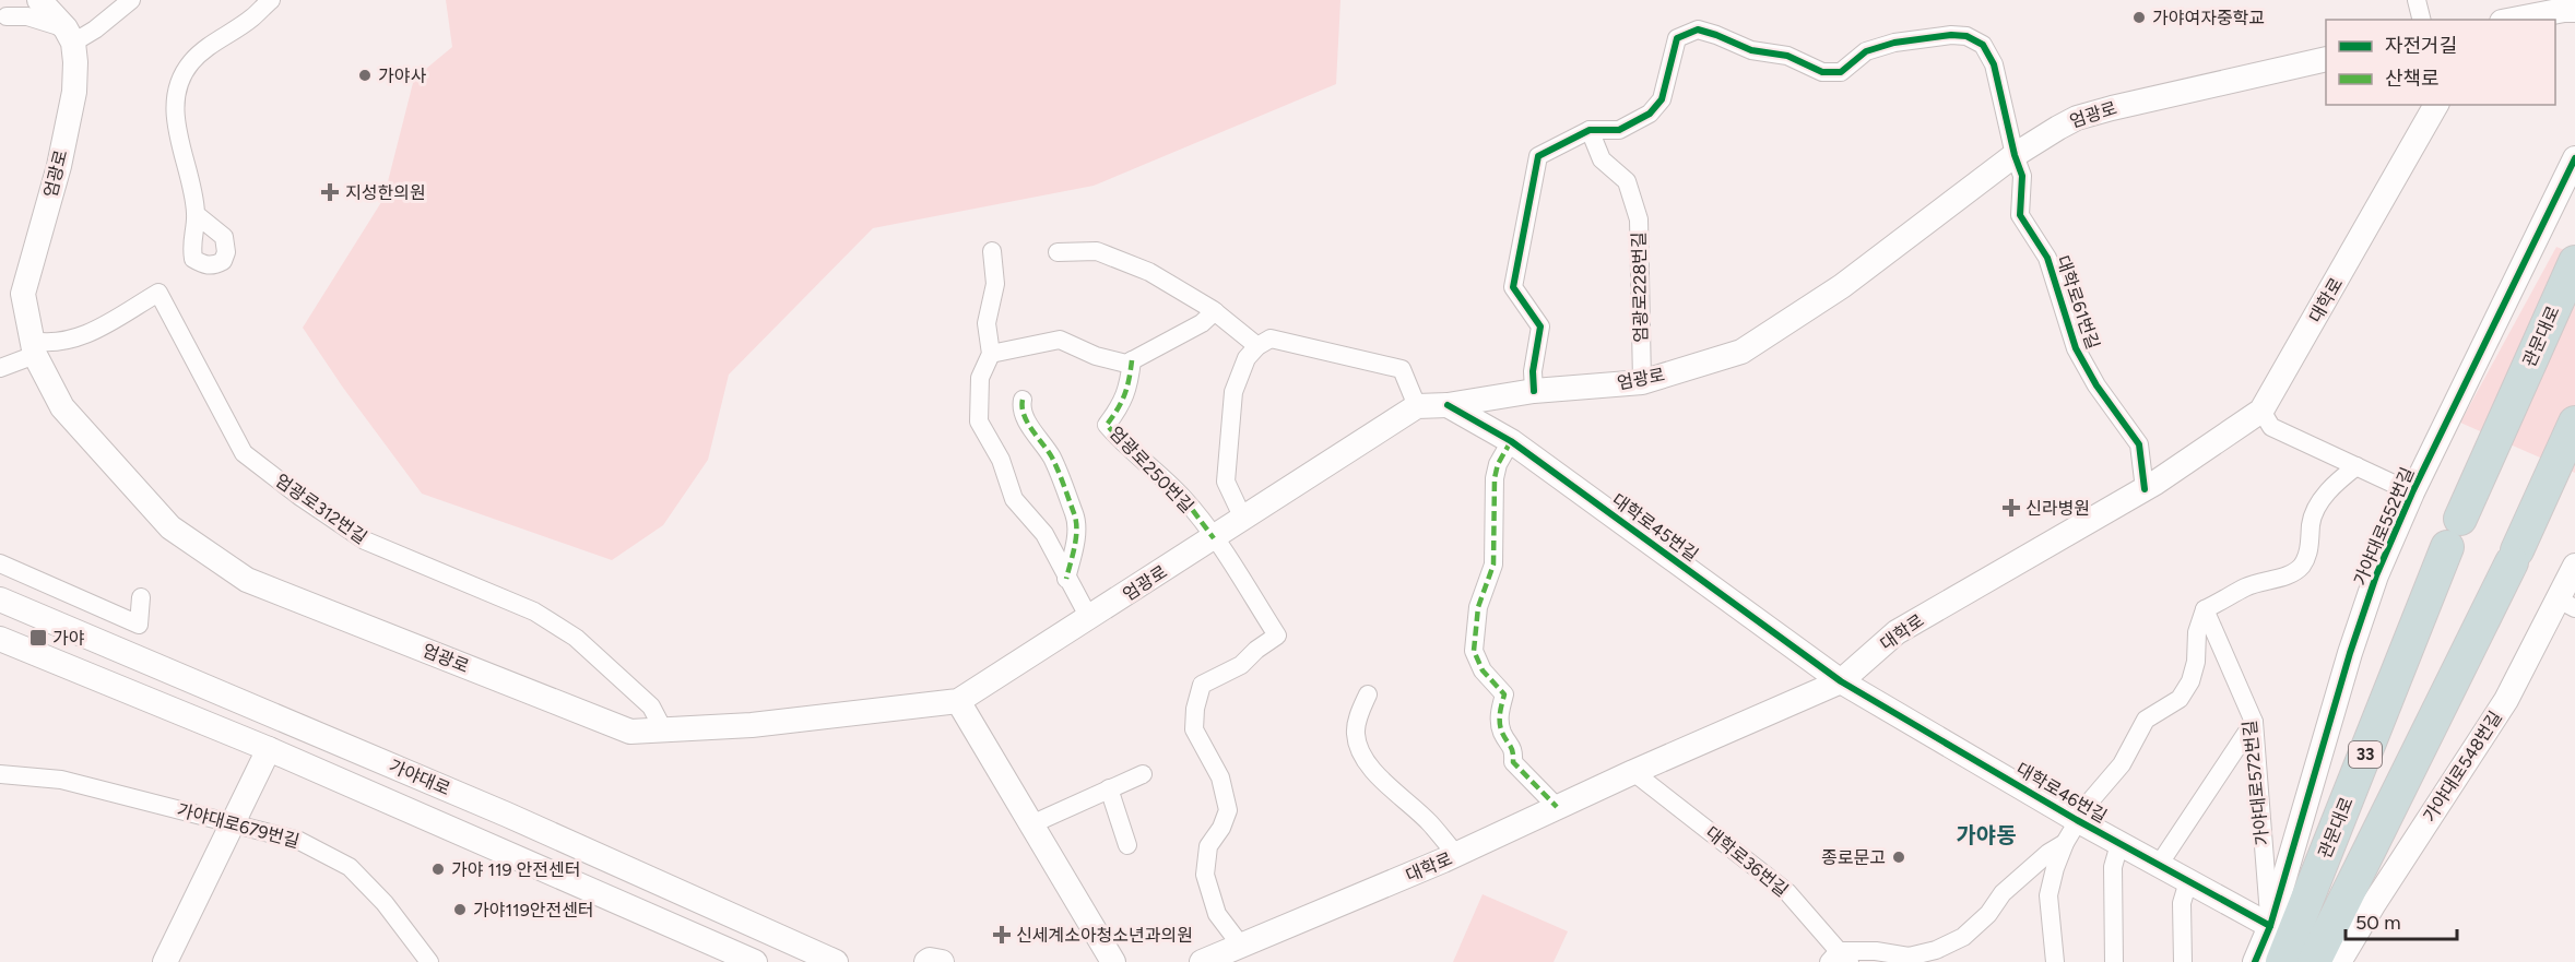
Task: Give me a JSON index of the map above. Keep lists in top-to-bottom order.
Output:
{
  "streets": {
    "highway": ["관문대로", "33"],
    "main road": [
      "엄광로",
      "대학로",
      "가야대로552번길",
      "대학로45번길",
      "가야대로548번길",
      "가야대로",
      "대학로46번길"
    ],
    "street": [
      "엄광로228번길",
      "대학로61번길",
      "엄광로250번길",
      "엄광로312번길",
      "가야대로572번길",
      "가야대로679번길",
      "대학로36번길"
    ]
  },
  "crossings": [
    ["엄광로", "엄광로228번길"],
    ["엄광로", "대학로61번길"],
    ["엄광로", "엄광로250번길"],
    ["엄광로", "엄광로312번길"],
    ["엄광로", "대학로45번길"],
    ["엄광로228번길", "대학로61번길"],
    ["대학로", "대학로61번길"],
    ["대학로", "대학로45번길"],
    ["대학로", "대학로46번길"],
    ["대학로", "대학로36번길"],
    ["가야대로552번길", "가야대로572번길"],
    ["가야대로552번길", "대학로46번길"],
    ["대학로45번길", "대학로46번길"],
    ["가야대로572번길", "대학로46번길"]
  ],
  "districts": ["가야동"],
  "places": {
    "other": [
      "가야여자중학교",
      "가야사",
      "종로문고",
      "가야 119 안전센터",
      "가야119안전센터"
    ],
    "health": ["지성한의원", "신라병원", "신세계소아청소년과의원"],
    "transit": ["가야"]
  },
  "legend": ["자전거길", "산책로"],
  "scale_bar": "50 m"
}
